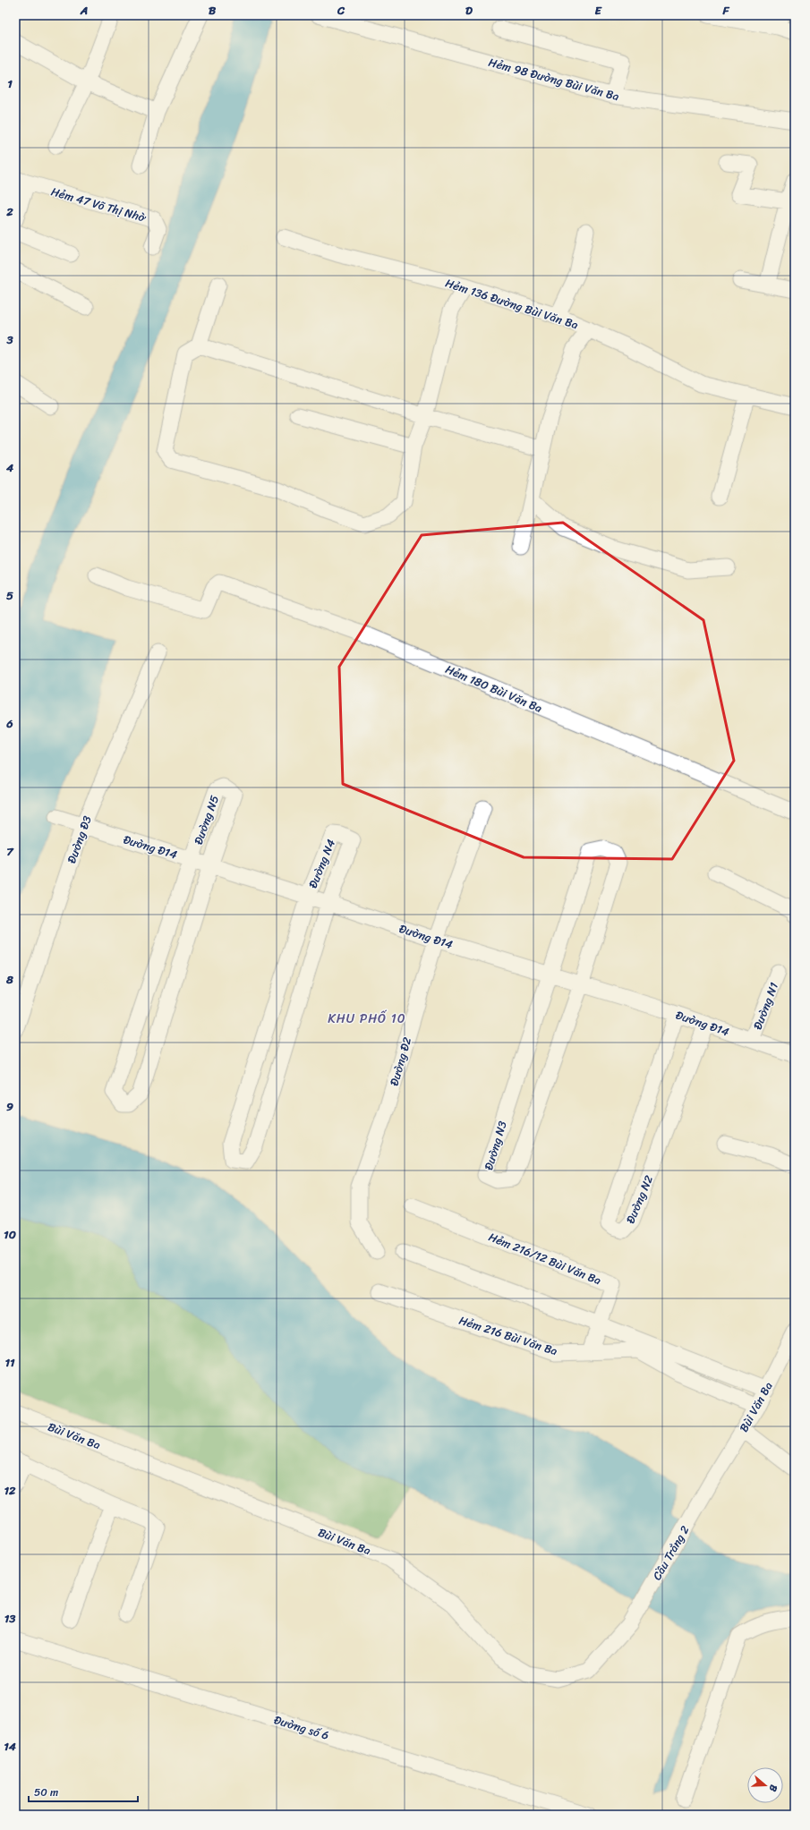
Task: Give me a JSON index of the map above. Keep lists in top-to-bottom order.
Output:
{
  "streets": {
    "street": [
      "Hẻm 98 Đường Bùi Văn Ba",
      "Hẻm 47 Võ Thị Nhờ",
      "Hẻm 136 Đường Bùi Văn Ba",
      "Hẻm 180 Bùi Văn Ba",
      "Đường N5",
      "Đường Đ3",
      "Đường Đ14",
      "Đường N4",
      "Đường N1",
      "Đường Đ2",
      "Đường N3",
      "Đường N2",
      "Hẻm 216/12 Bùi Văn Ba",
      "Hẻm 216 Bùi Văn Ba",
      "Bùi Văn Ba",
      "Cầu Trắng 2",
      "Đường số 6"
    ]
  },
  "crossings": [
    ["Đường N5", "Đường Đ14"],
    ["Đường Đ3", "Đường Đ14"],
    ["Đường Đ14", "Đường N4"],
    ["Đường Đ14", "Đường N1"],
    ["Đường Đ14", "Đường Đ2"],
    ["Đường Đ14", "Đường N3"],
    ["Đường Đ14", "Đường N2"],
    ["Hẻm 216/12 Bùi Văn Ba", "Hẻm 216 Bùi Văn Ba"],
    ["Hẻm 216 Bùi Văn Ba", "Bùi Văn Ba"],
    ["Bùi Văn Ba", "Cầu Trắng 2"]
  ],
  "districts": ["KHU PHỐ 10"],
  "scale_bar": "50 m",
  "north": "right",
  "grid": {
    "columns": [
      "A",
      "B",
      "C",
      "D",
      "E",
      "F"
    ],
    "rows": [
      "1",
      "2",
      "3",
      "4",
      "5",
      "6",
      "7",
      "8",
      "9",
      "10",
      "11",
      "12",
      "13",
      "14"
    ]
  }
}
